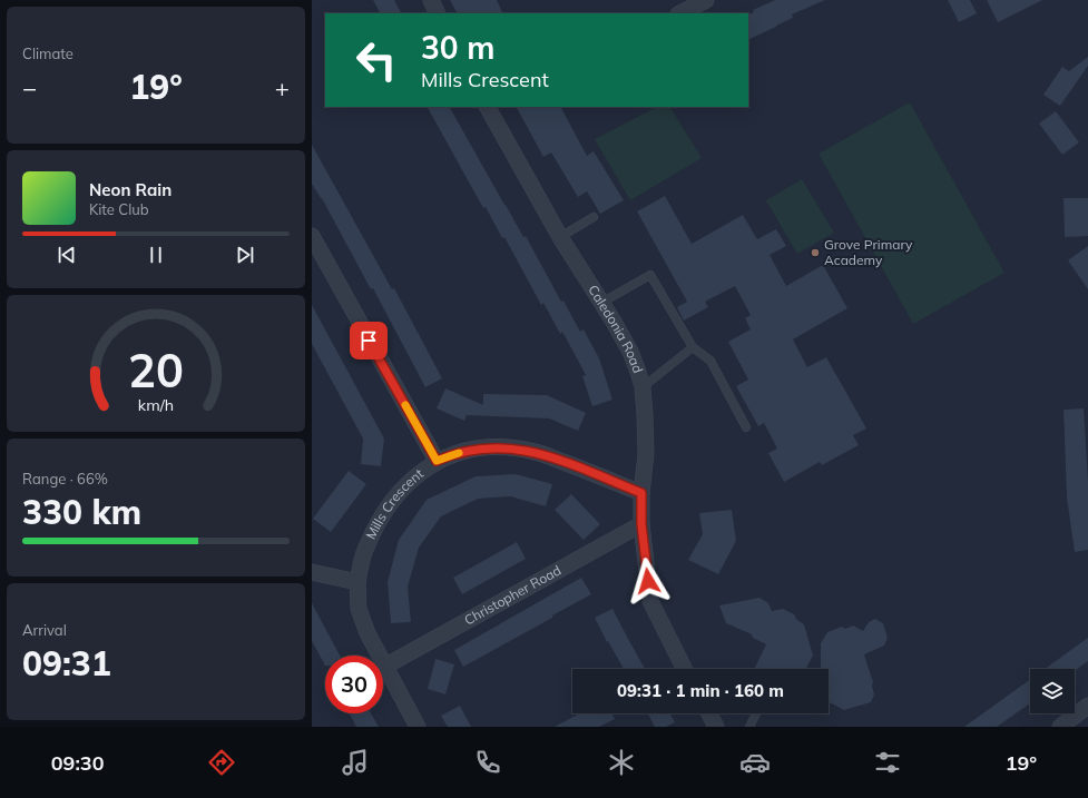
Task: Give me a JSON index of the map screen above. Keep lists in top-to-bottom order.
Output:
{
  "streets": {
    "street": ["Caledonia Road", "Mills Crescent", "Christopher Road"]
  },
  "crossings": [
    ["Caledonia Road", "Mills Crescent"],
    ["Caledonia Road", "Christopher Road"],
    ["Mills Crescent", "Christopher Road"]
  ],
  "places": ["Grove Primary Academy"],
  "page": {
    "tile": [
      "Climate",
      ["Range · 66%", "330 km"],
      ["Arrival", "09:31"]
    ],
    "turn": ["30 m", "Mills Crescent"],
    "heat": ["−", "19°", "+"],
    "song": ["Neon Rain", "Kite Club"],
    "limit": "30",
    "trip": "09:31 · 1 min · 160 m",
    "tabs": ["09:30", "19°"],
    "gauge": ["20", "km/h"]
  }
}
